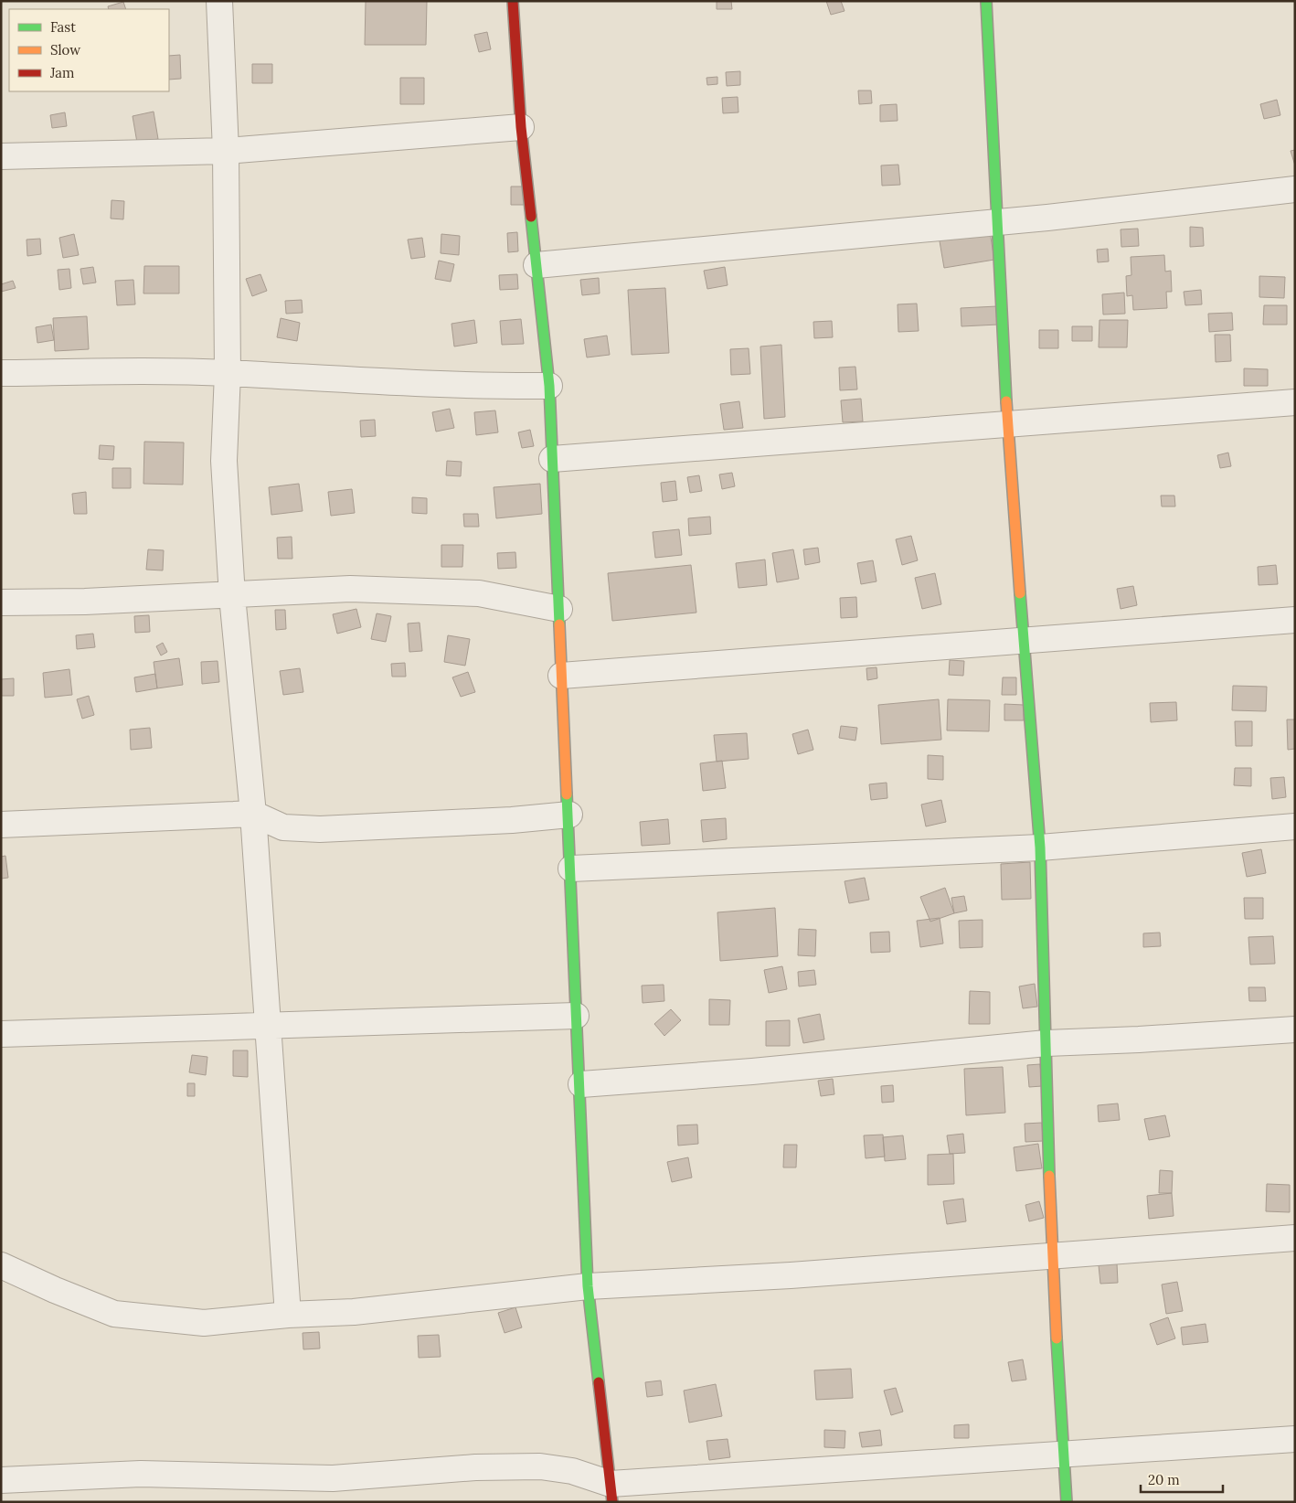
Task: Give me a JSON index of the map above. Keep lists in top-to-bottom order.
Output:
{
  "legend": ["Fast", "Slow", "Jam"],
  "scale_bar": "20 m"
}
